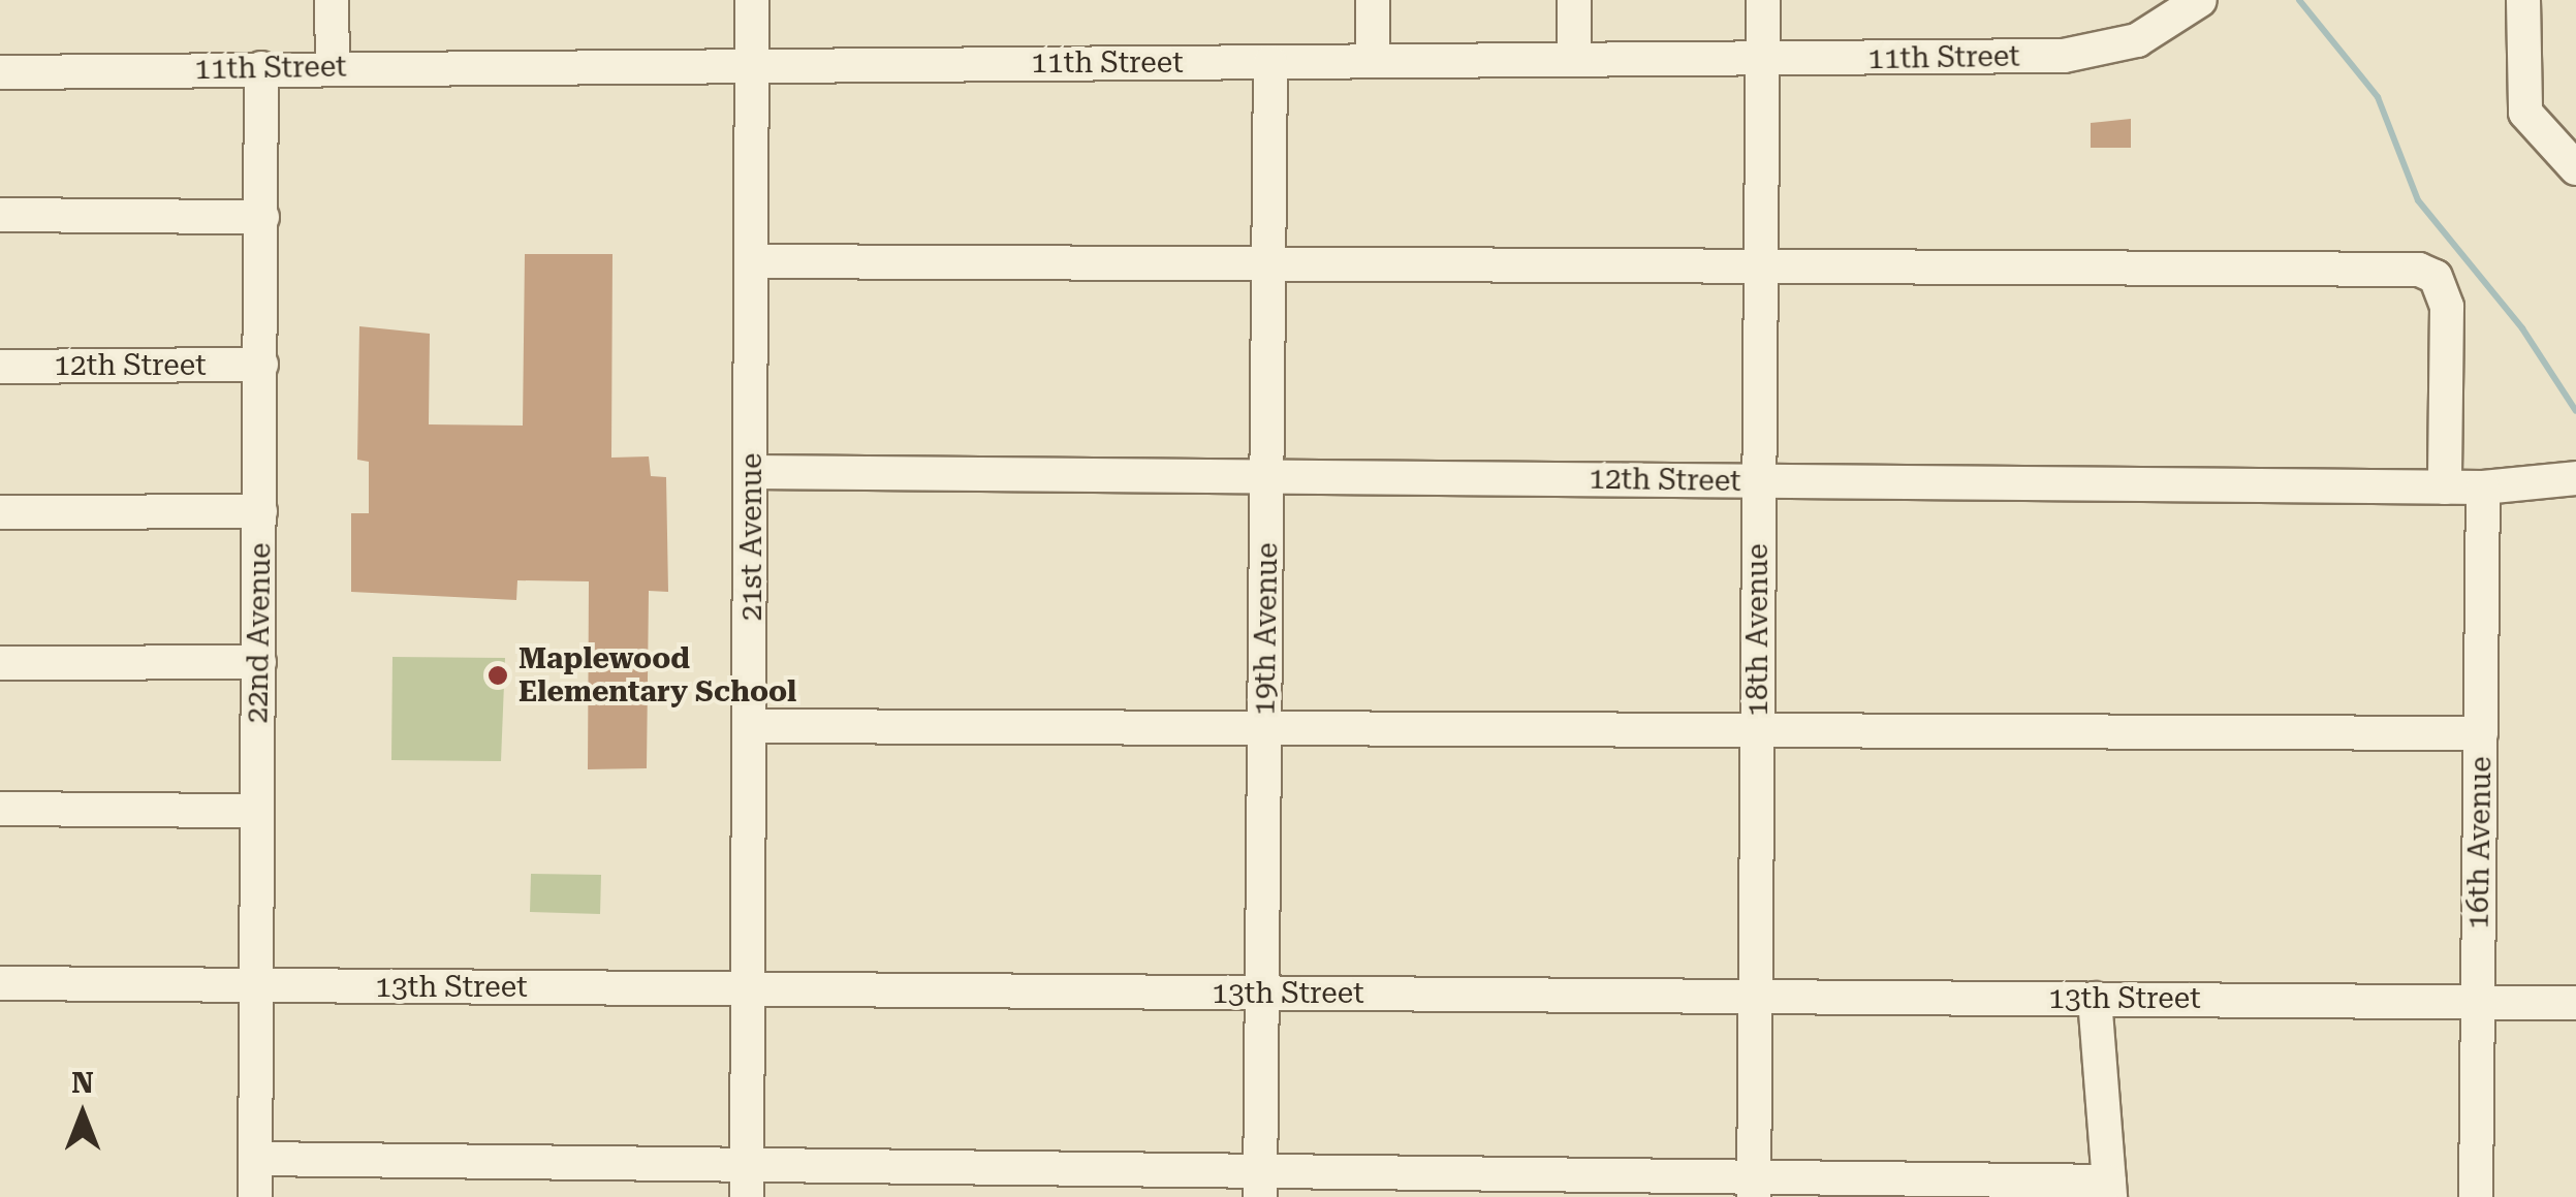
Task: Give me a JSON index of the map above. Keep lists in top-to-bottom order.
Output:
{
  "streets": {
    "street": [
      "11th Street",
      "12th Street",
      "21st Avenue",
      "19th Avenue",
      "18th Avenue",
      "22nd Avenue",
      "16th Avenue",
      "13th Street"
    ]
  },
  "crossings": [
    ["11th Street", "21st Avenue"],
    ["11th Street", "19th Avenue"],
    ["11th Street", "18th Avenue"],
    ["11th Street", "22nd Avenue"],
    ["12th Street", "21st Avenue"],
    ["12th Street", "19th Avenue"],
    ["12th Street", "18th Avenue"],
    ["12th Street", "22nd Avenue"],
    ["12th Street", "16th Avenue"],
    ["21st Avenue", "13th Street"],
    ["19th Avenue", "13th Street"],
    ["18th Avenue", "13th Street"],
    ["22nd Avenue", "13th Street"],
    ["16th Avenue", "13th Street"]
  ],
  "places": ["Maplewood Elementary School"],
  "north": "top"
}
